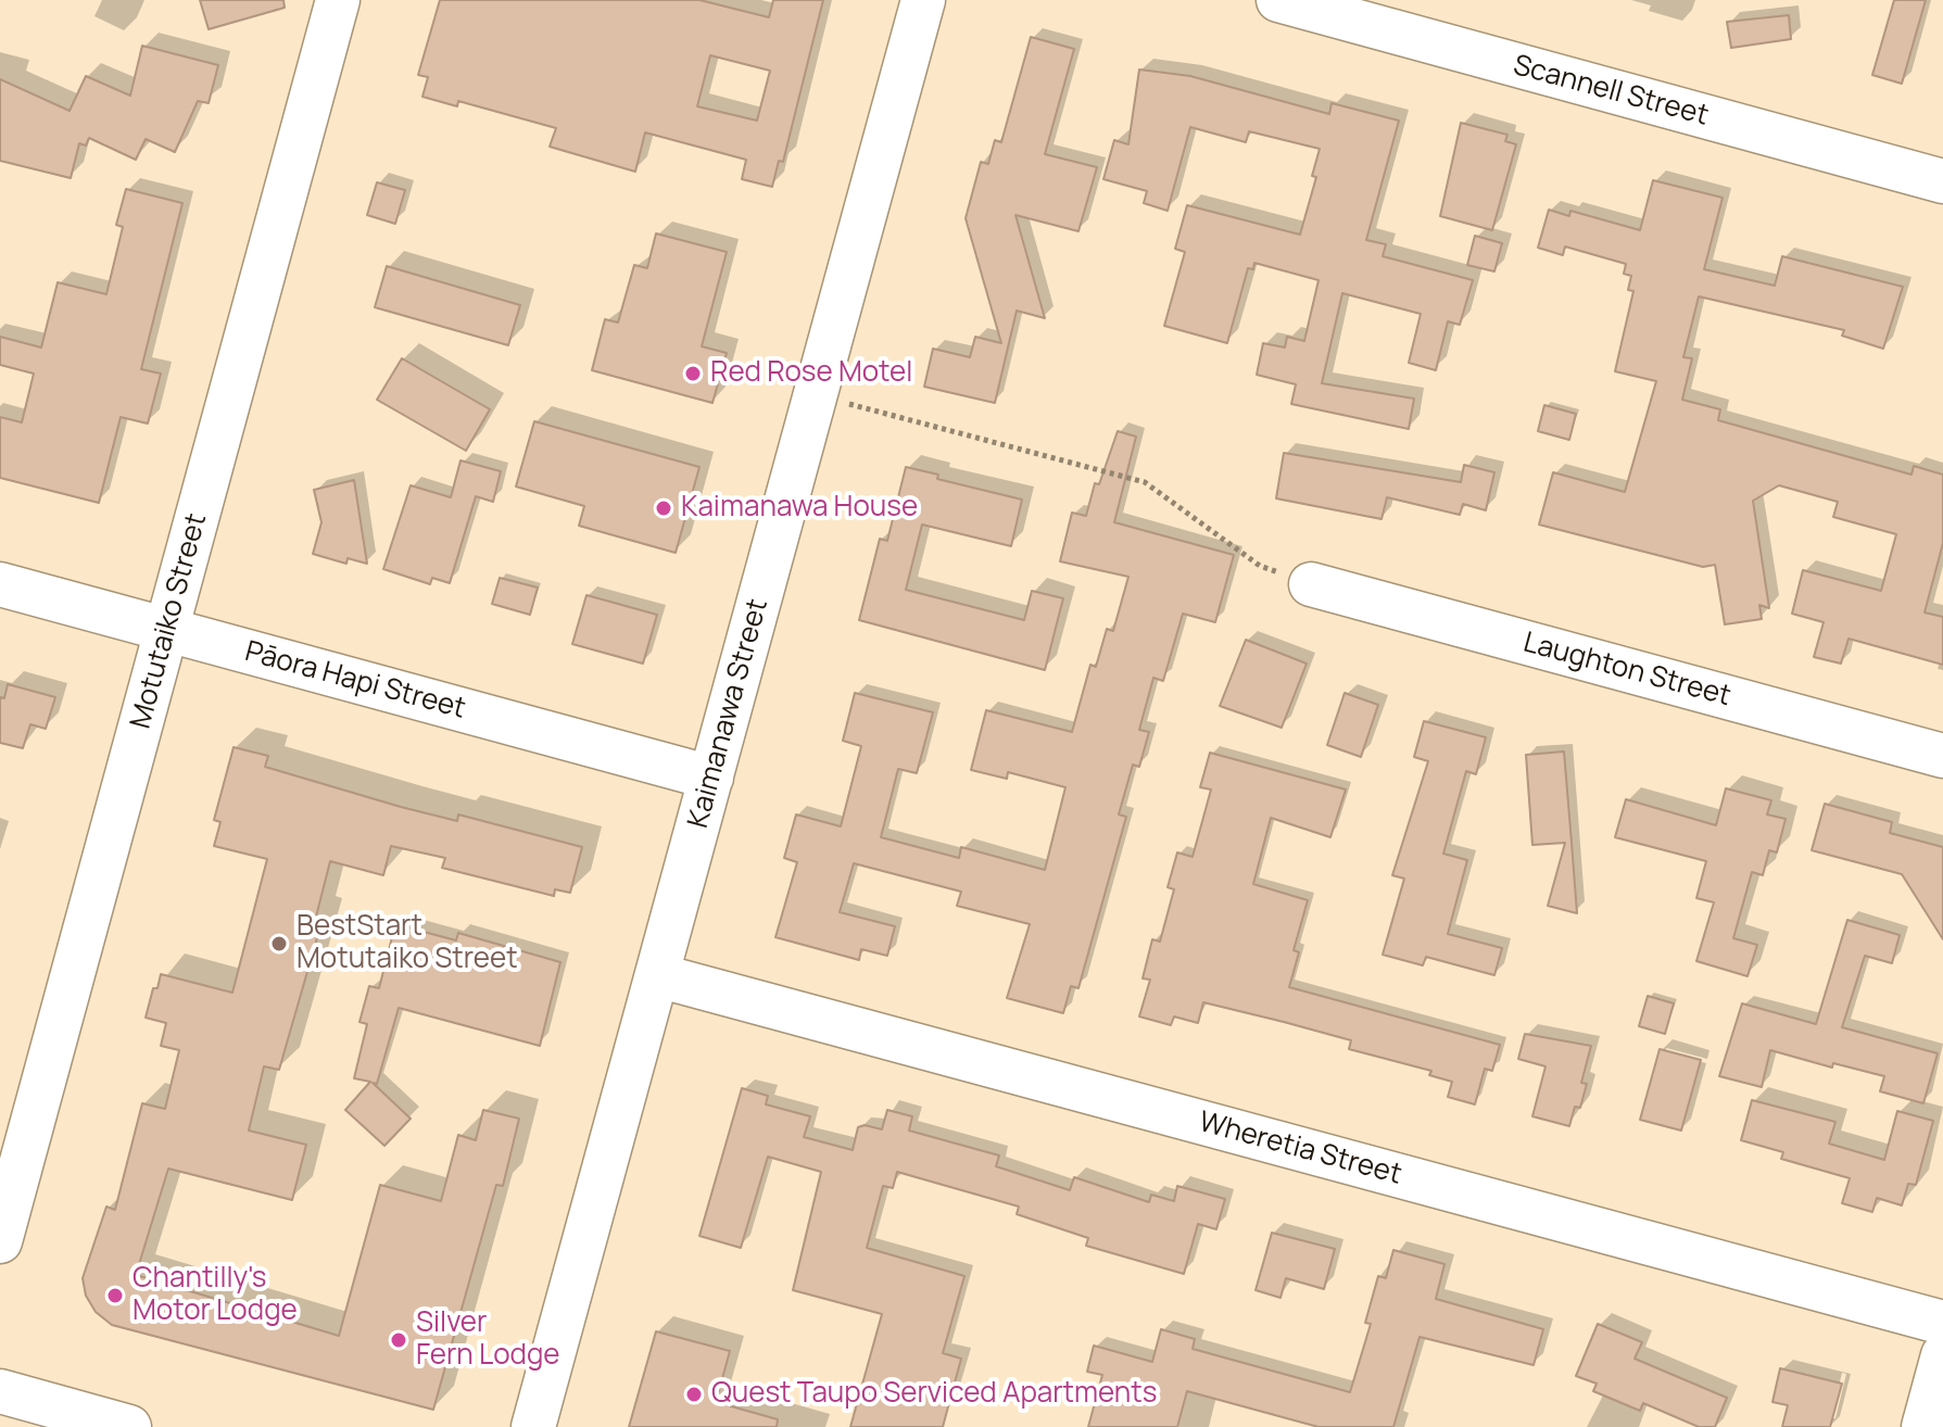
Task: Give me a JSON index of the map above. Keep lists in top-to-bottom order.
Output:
{
  "streets": {
    "street": [
      "Scannell Street",
      "Motutaiko Street",
      "Laughton Street",
      "Pāora Hapi Street",
      "Kaimanawa Street",
      "Wheretia Street"
    ]
  },
  "crossings": [
    ["Motutaiko Street", "Pāora Hapi Street"],
    ["Pāora Hapi Street", "Kaimanawa Street"],
    ["Kaimanawa Street", "Wheretia Street"]
  ],
  "places": [
    "Red Rose Motel",
    "Kaimanawa House",
    "BestStart Motutaiko Street",
    "Chantilly's Motor Lodge",
    "Silver Fern Lodge",
    "Quest Taupo Serviced Apartments"
  ]
}
